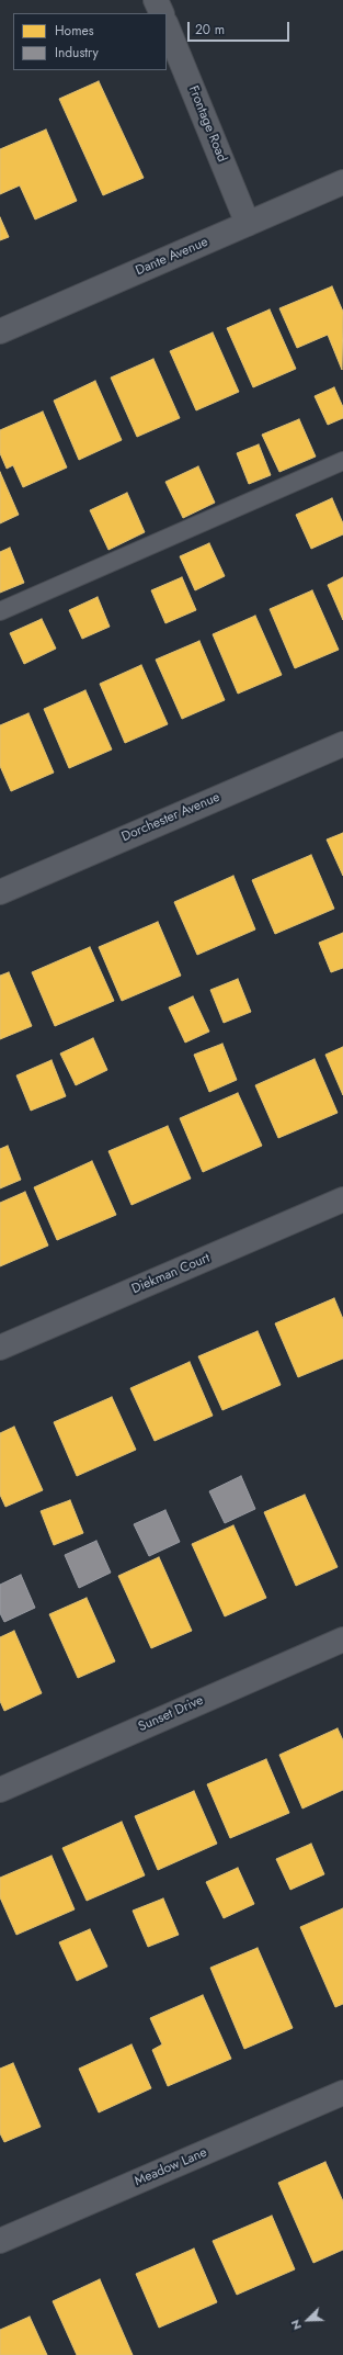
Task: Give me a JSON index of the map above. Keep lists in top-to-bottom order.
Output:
{
  "streets": {
    "street": [
      "Frontage Road",
      "Dante Avenue",
      "Dorchester Avenue",
      "Diekman Court",
      "Sunset Drive",
      "Meadow Lane"
    ]
  },
  "crossings": [
    ["Frontage Road", "Dante Avenue"]
  ],
  "legend": ["Homes", "Industry"],
  "scale_bar": "20 m",
  "north": "bottom left"
}
